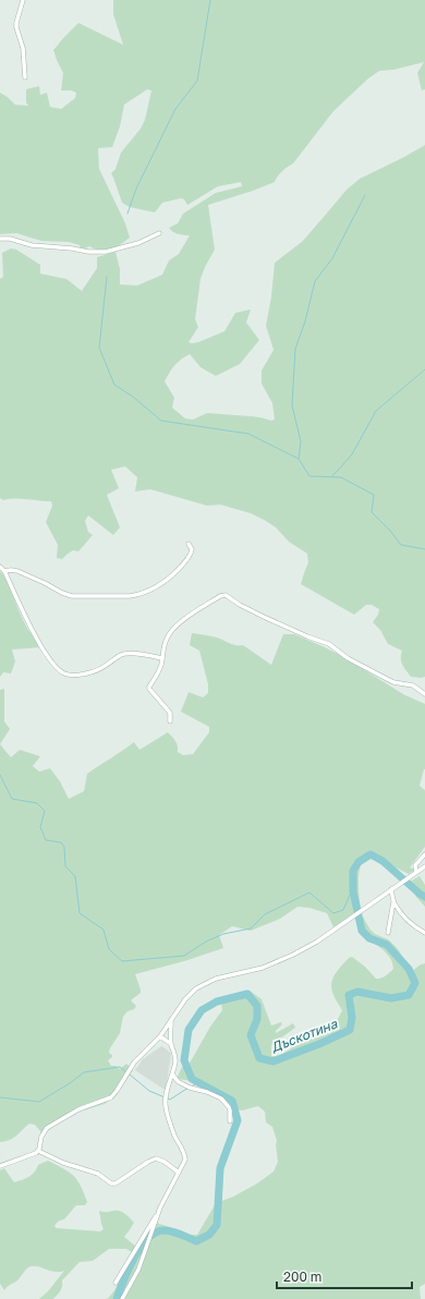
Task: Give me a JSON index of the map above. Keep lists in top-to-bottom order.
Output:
{
  "water": ["Дъскотина"],
  "scale_bar": "200 m"
}
